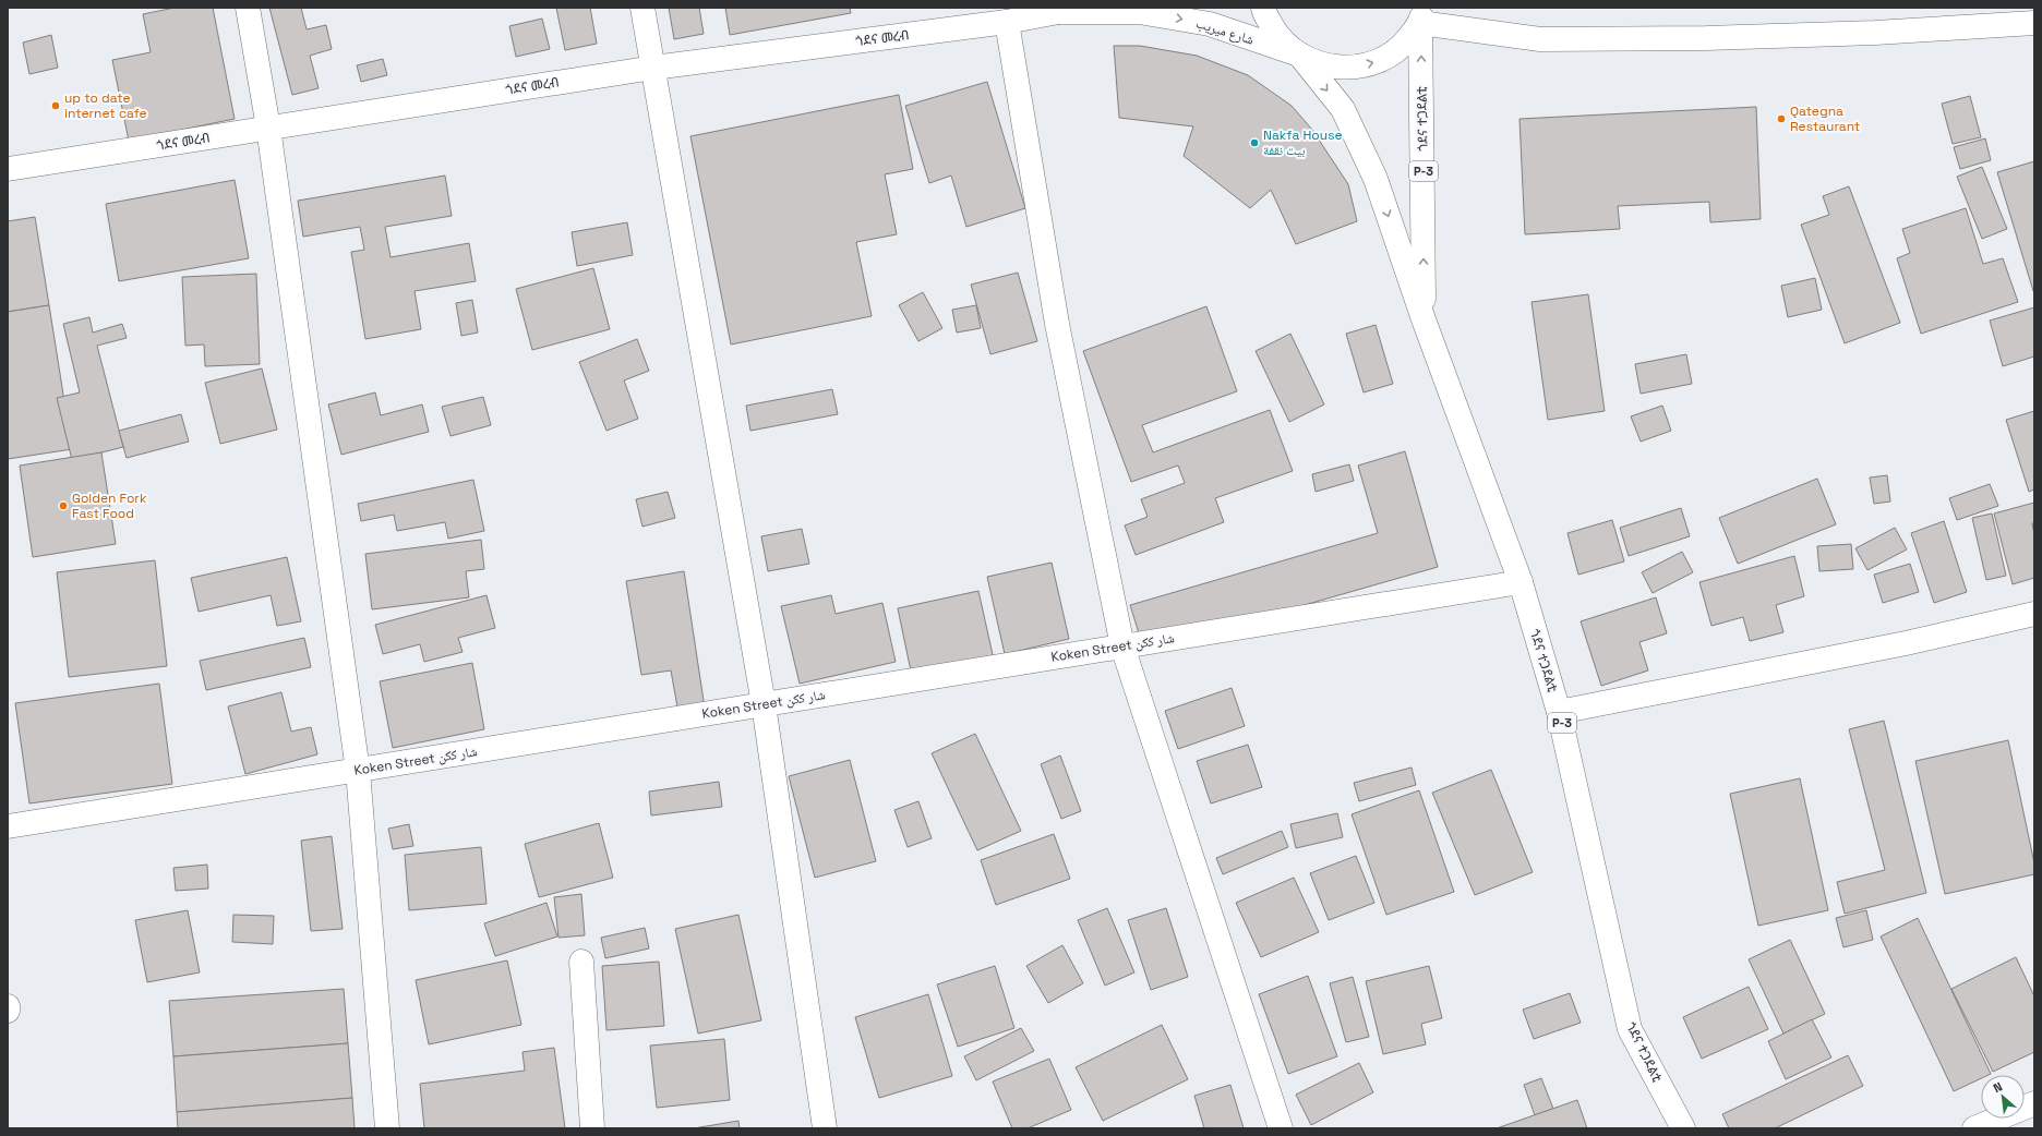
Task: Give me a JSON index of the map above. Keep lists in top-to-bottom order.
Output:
{
  "streets": {
    "street": [
      "شارع ميريب",
      "ጎደና መረብ",
      "ጎደና ተጋደልቲ",
      "P-3",
      "Koken Street شار ككن"
    ]
  },
  "crossings": [
    ["شارع ميريب", "ጎደና መረብ"],
    ["شارع ميريب", "ጎደና ተጋደልቲ"],
    ["ጎደና ተጋደልቲ", "Koken Street شار ككن"]
  ],
  "one_way": ["شارع ميريب"],
  "places": [
    "up to date internet cafe",
    "Qategna Restaurant",
    "Nakfa House بيت نقفة",
    "Golden Fork Fast Food"
  ],
  "north": "top left"
}
